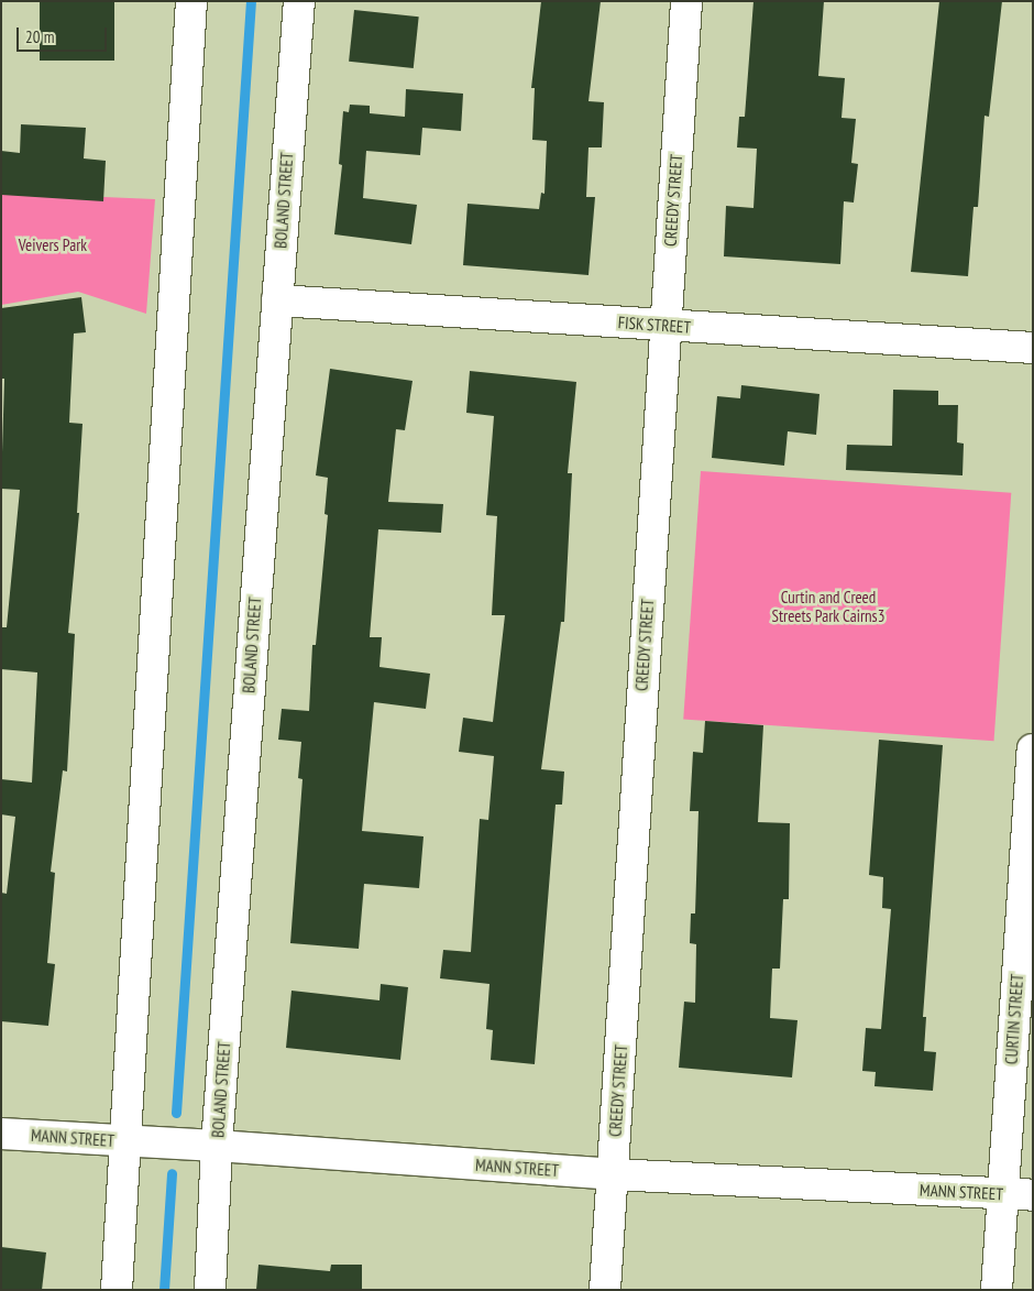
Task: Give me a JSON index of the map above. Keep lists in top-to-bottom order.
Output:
{
  "streets": {
    "street": [
      "BOLAND STREET",
      "CREEDY STREET",
      "FISK STREET",
      "CURTIN STREET",
      "MANN STREET"
    ]
  },
  "crossings": [
    ["BOLAND STREET", "FISK STREET"],
    ["BOLAND STREET", "MANN STREET"],
    ["CREEDY STREET", "FISK STREET"],
    ["CREEDY STREET", "MANN STREET"],
    ["CURTIN STREET", "MANN STREET"]
  ],
  "parks": ["Veivers Park", "Curtin and Creed Streets Park Cairns3"],
  "scale_bar": "20 m"
}
